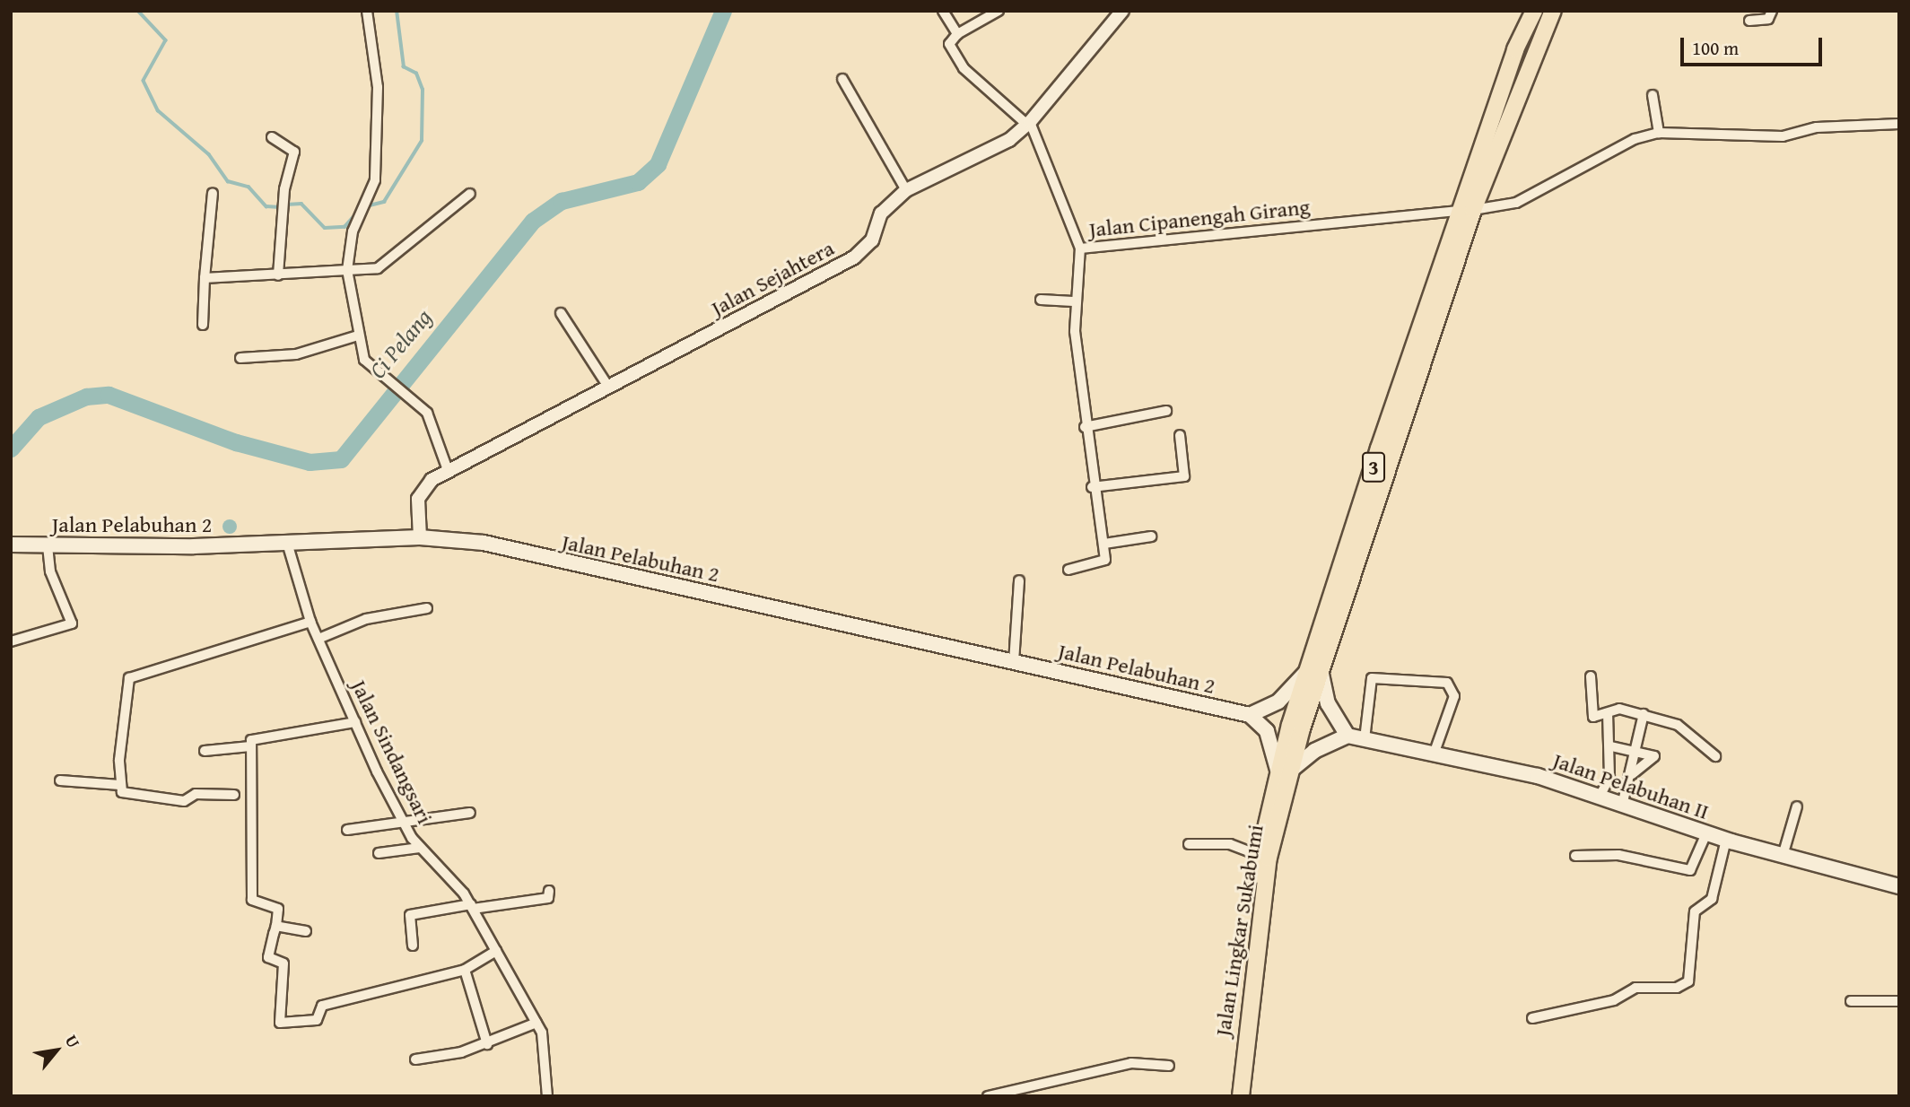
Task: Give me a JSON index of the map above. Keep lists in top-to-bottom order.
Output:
{
  "streets": {
    "main road": [
      "3",
      "Jalan Pelabuhan 2",
      "Jalan Pelabuhan II",
      "Jalan Lingkar Sukabumi"
    ],
    "street": ["Jalan Cipanengah Girang", "Jalan Sejahtera", "Jalan Sindangsari"]
  },
  "crossings": [
    ["Jalan Cipanengah Girang", "Jalan Sejahtera"],
    ["Jalan Cipanengah Girang", "3"],
    ["Jalan Sejahtera", "Jalan Pelabuhan 2"],
    ["3", "Jalan Lingkar Sukabumi"],
    ["Jalan Pelabuhan 2", "Jalan Sindangsari"]
  ],
  "water": ["Ci Pelang"],
  "scale_bar": "100 m",
  "north": "top right"
}
